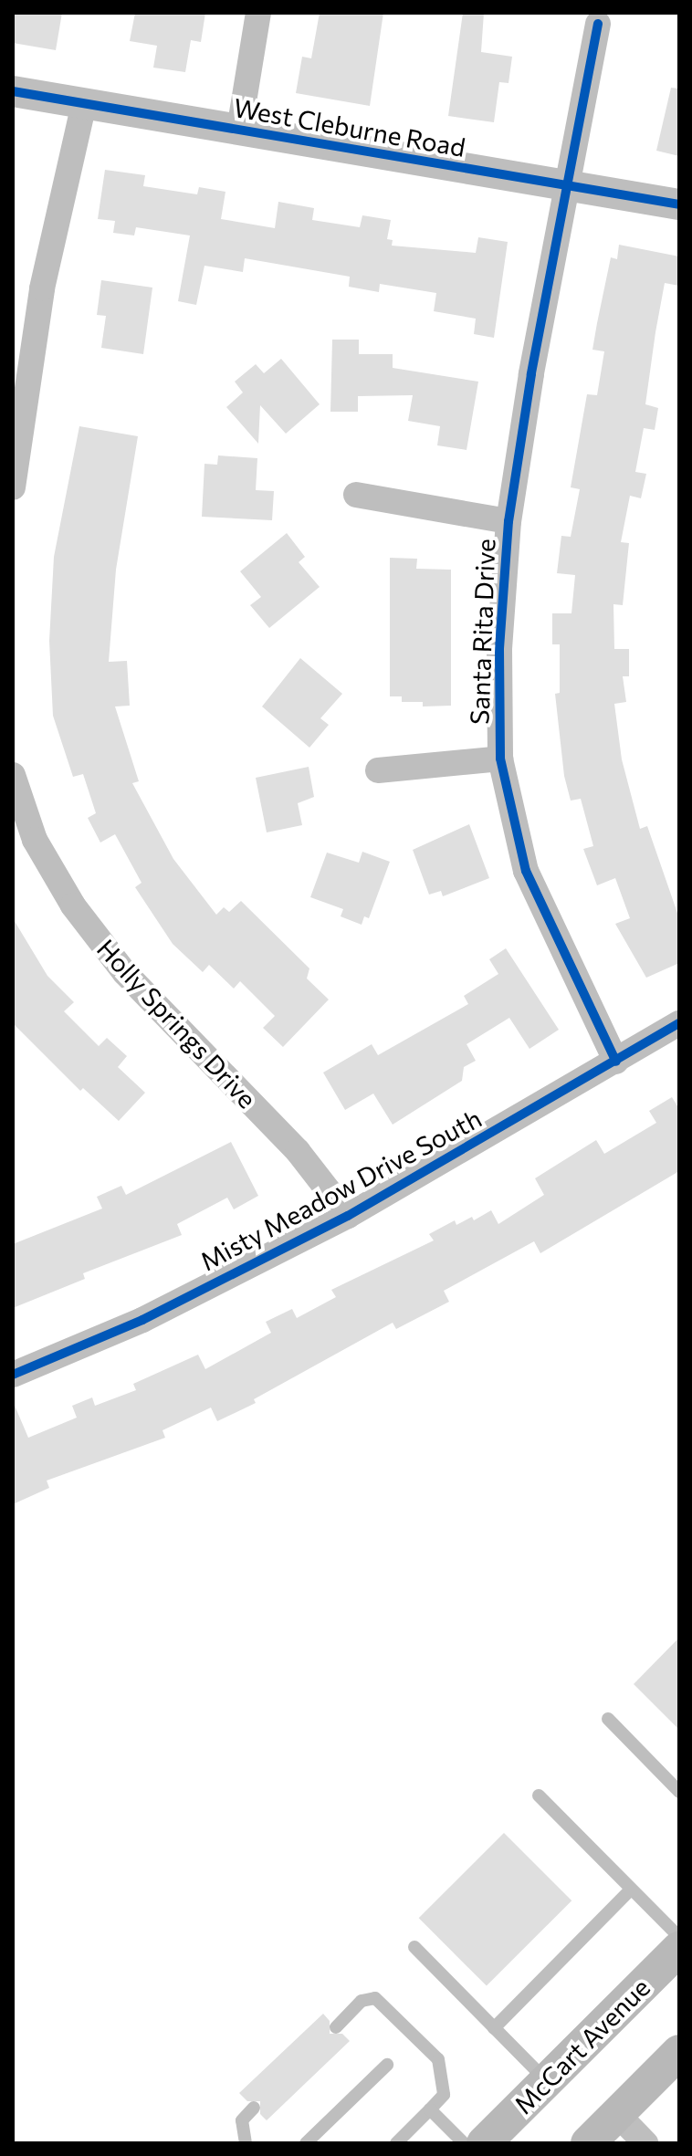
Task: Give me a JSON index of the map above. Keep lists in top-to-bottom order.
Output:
{
  "streets": {
    "main road": ["McCart Avenue"],
    "street": [
      "West Cleburne Road",
      "Santa Rita Drive",
      "Holly Springs Drive",
      "Misty Meadow Drive South"
    ]
  },
  "crossings": [
    ["West Cleburne Road", "Santa Rita Drive"],
    ["Santa Rita Drive", "Misty Meadow Drive South"],
    ["Holly Springs Drive", "Misty Meadow Drive South"]
  ]
}
